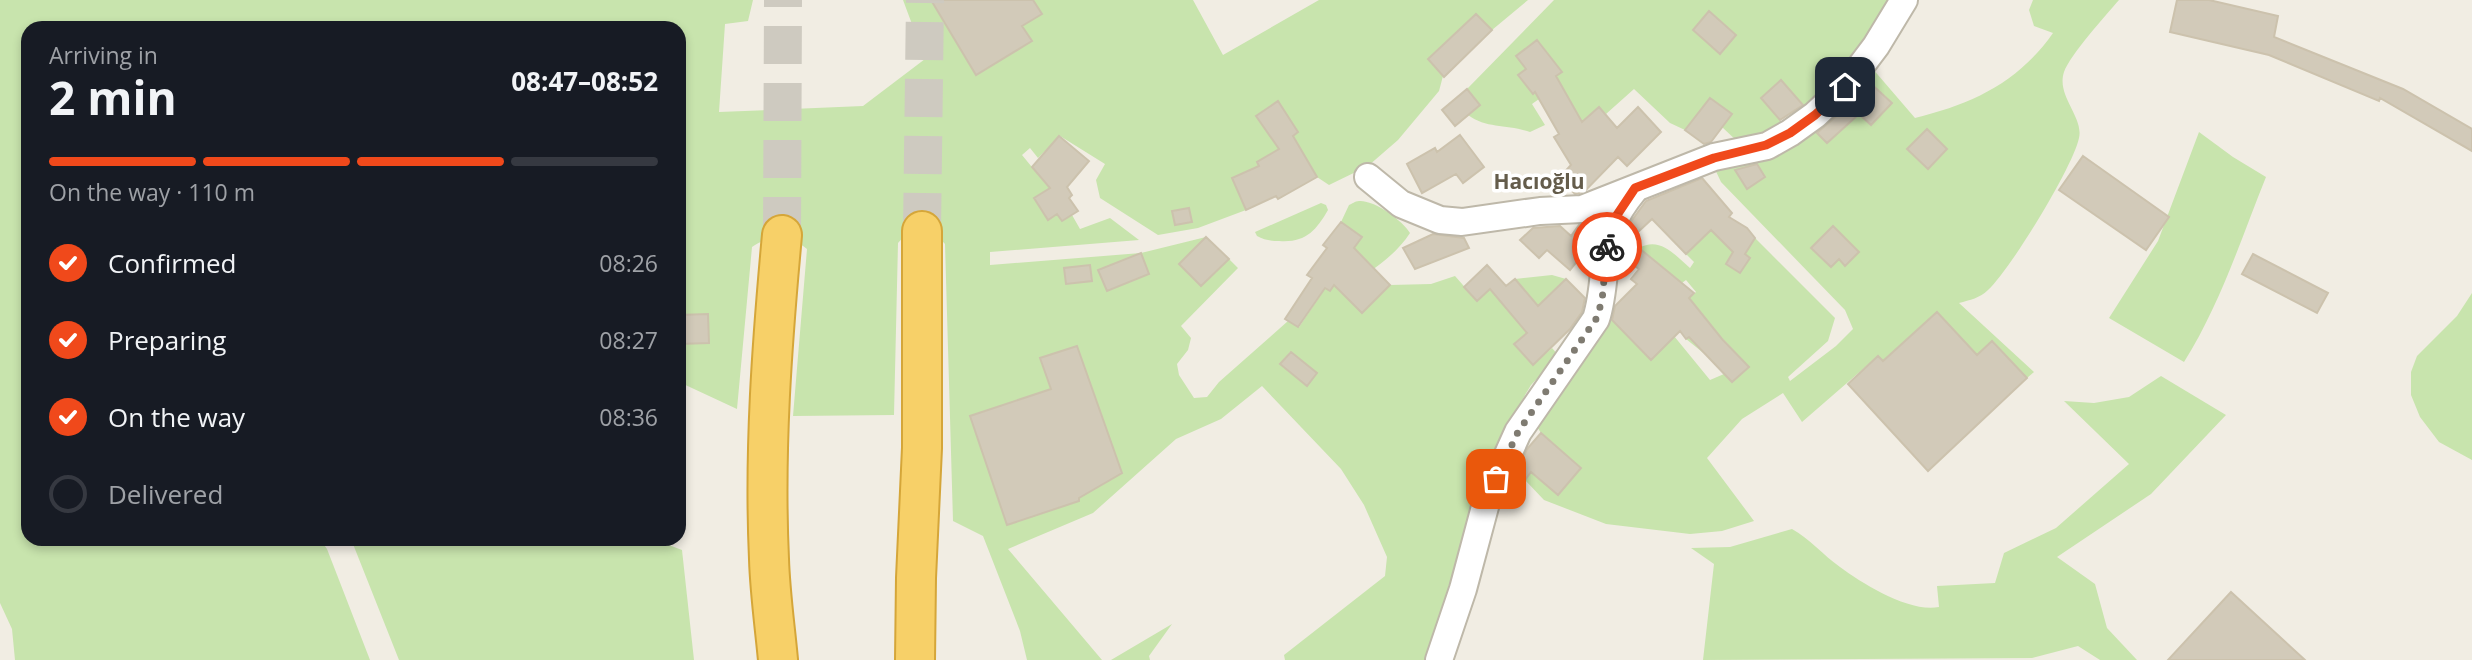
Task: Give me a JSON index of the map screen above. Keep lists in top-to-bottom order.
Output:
{
  "districts": ["Hacıoğlu"],
  "page": {
    "heading": ["2 min", "Arriving in", "08:47–08:52"],
    "bar": "On the way · 110 m",
    "list": [
      ["Confirmed", "08:26"],
      ["Preparing", "08:27"],
      ["On the way", "08:36"],
      "Delivered"
    ]
  }
}
